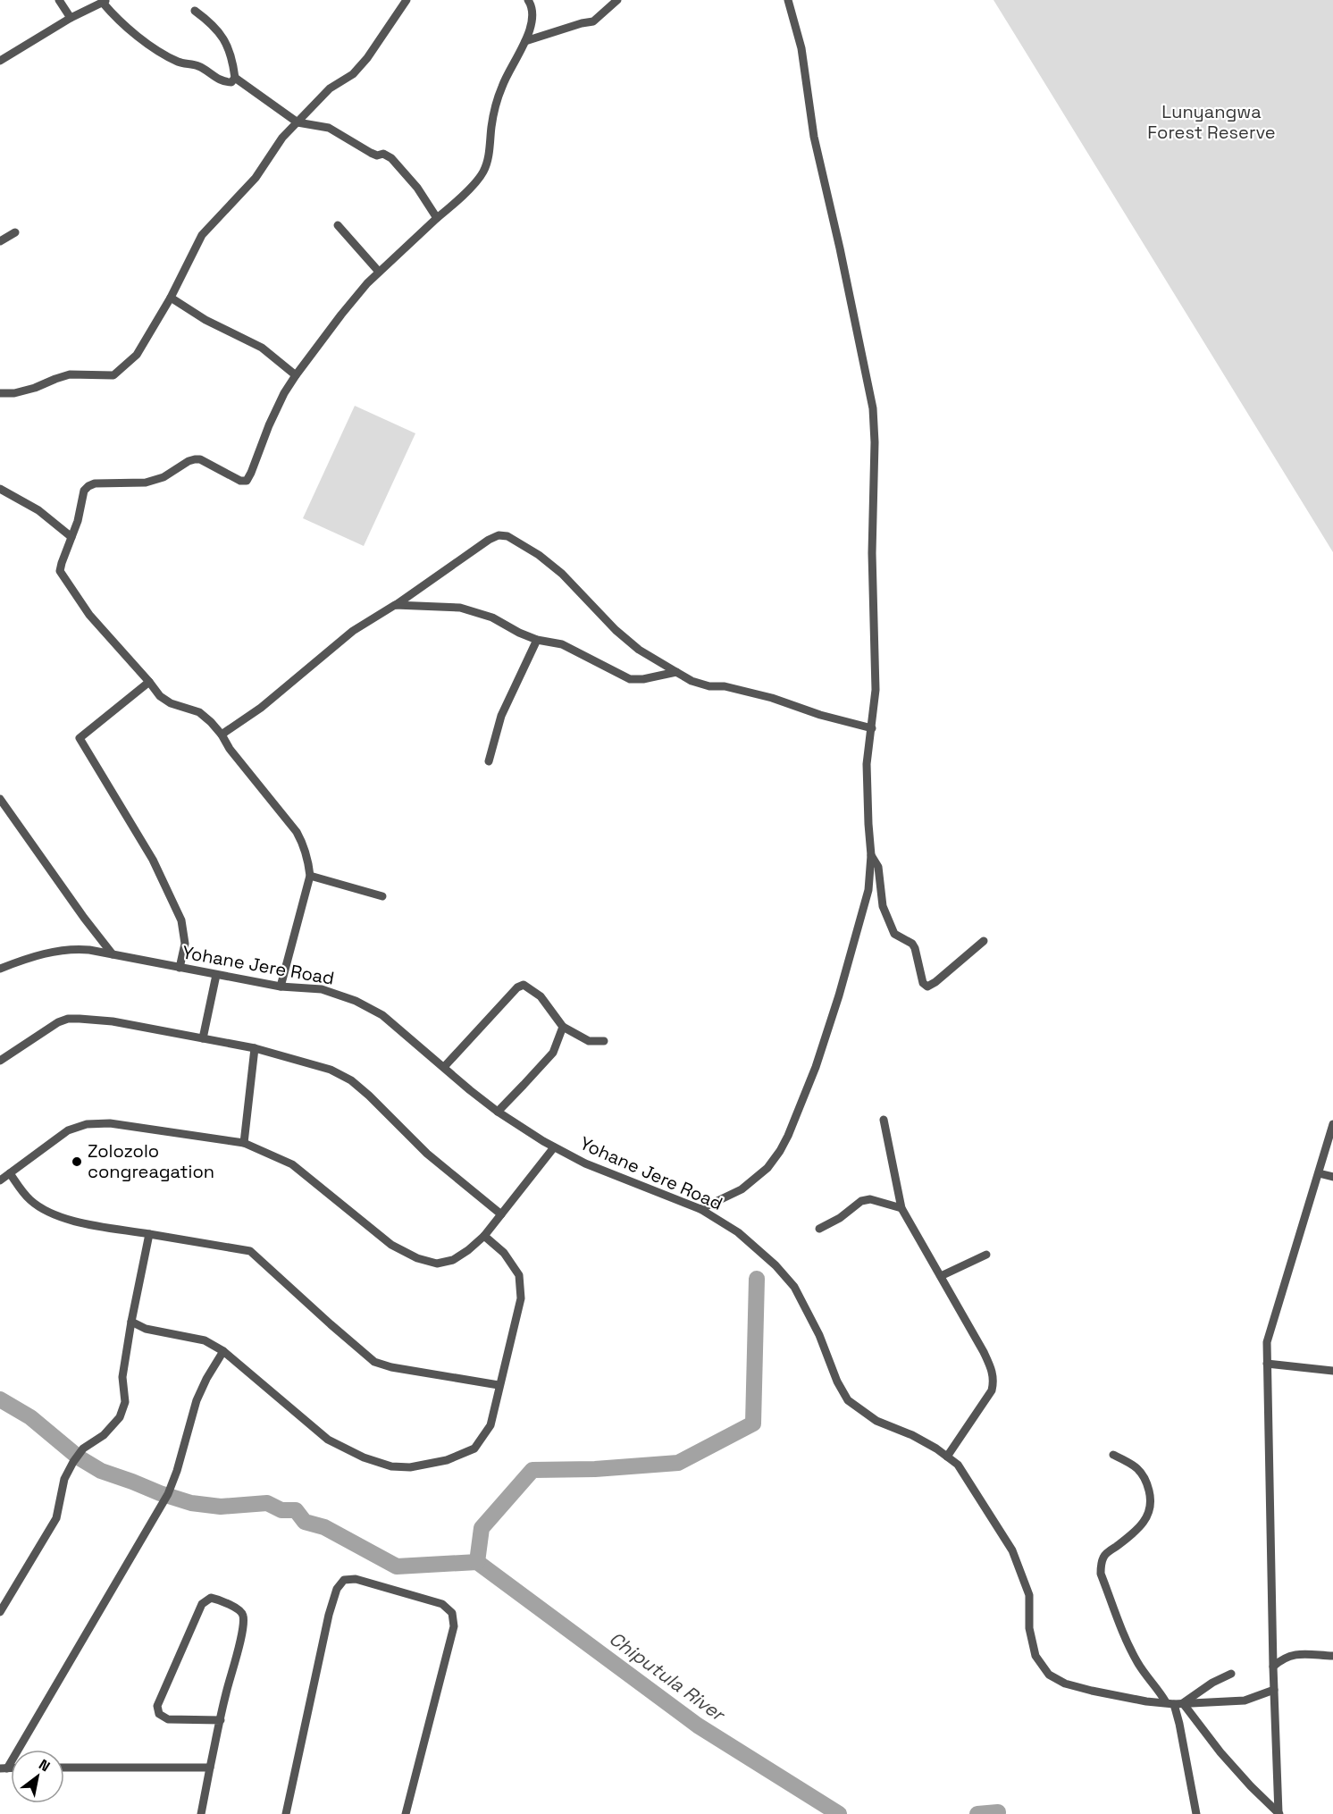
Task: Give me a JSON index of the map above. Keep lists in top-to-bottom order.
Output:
{
  "streets": {
    "street": ["Yohane Jere Road"]
  },
  "water": ["Chiputula River"],
  "parks": ["Lunyangwa Forest Reserve"],
  "places": ["Zolozolo congreagation"],
  "north": "top right"
}
